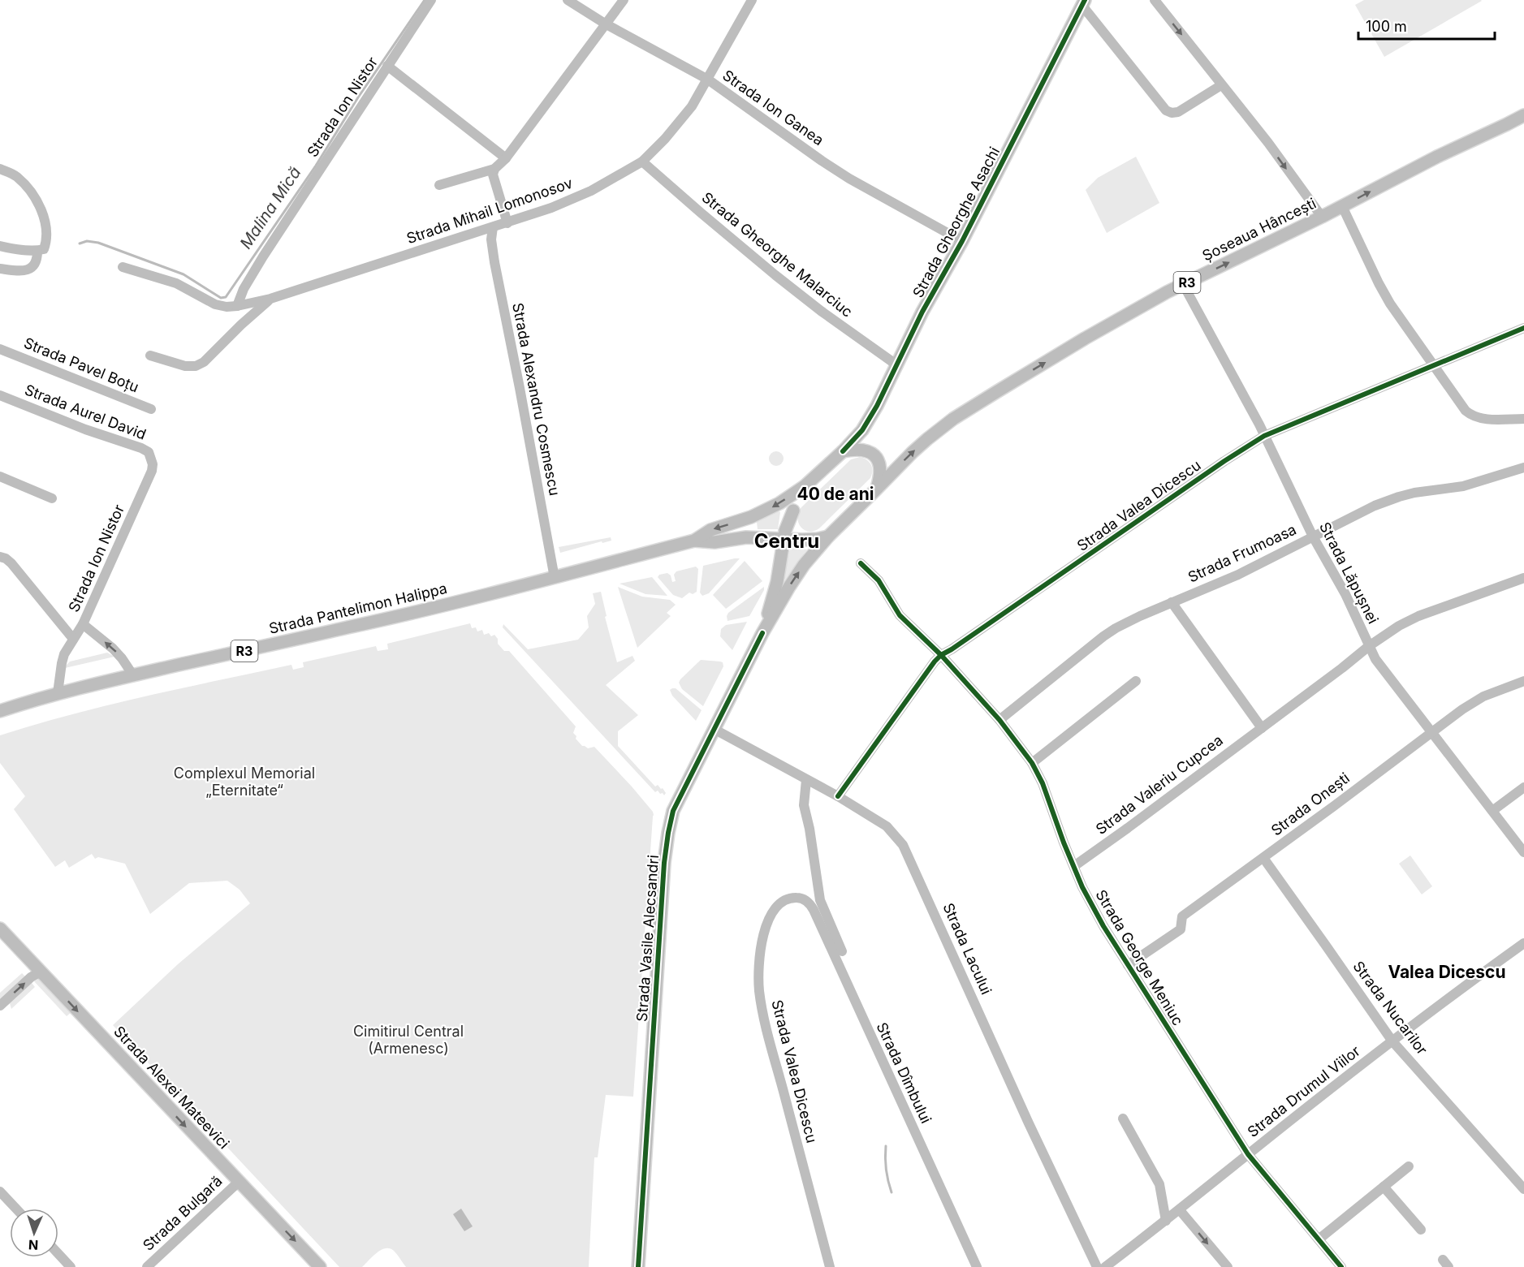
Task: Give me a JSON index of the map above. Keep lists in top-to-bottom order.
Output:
{
  "streets": {
    "main road": [
      "Strada Gheorghe Asachi",
      "Șoseaua Hâncești",
      "R3",
      "Strada Pantelimon Halippa",
      "Strada Vasile Alecsandri",
      "Strada Alexei Mateevici"
    ],
    "street": [
      "Strada Ion Nistor",
      "Strada Ion Ganea",
      "Strada Mihail Lomonosov",
      "Strada Gheorghe Malarciuc",
      "Strada Pavel Boțu",
      "Strada Alexandru Cosmescu",
      "Strada Aurel David",
      "Strada Valea Dicescu",
      "Strada Frumoasa",
      "Strada Lăpușnei",
      "Strada Valeriu Cupcea",
      "Strada Onești",
      "Strada Lacului",
      "Strada George Meniuc",
      "Strada Nucarilor",
      "Strada Dîmbului",
      "Strada Drumul Viilor",
      "Strada Bulgară"
    ]
  },
  "crossings": [
    ["Strada Ion Nistor", "Strada Mihail Lomonosov"],
    ["Strada Ion Nistor", "Strada Aurel David"],
    ["Strada Ion Nistor", "Strada Pantelimon Halippa"],
    ["Strada Ion Ganea", "Strada Mihail Lomonosov"],
    ["Strada Ion Ganea", "Strada Gheorghe Asachi"],
    ["Strada Mihail Lomonosov", "Strada Gheorghe Malarciuc"],
    ["Strada Mihail Lomonosov", "Strada Alexandru Cosmescu"],
    ["Strada Gheorghe Asachi", "Strada Gheorghe Malarciuc"],
    ["Strada Gheorghe Asachi", "R3"],
    ["Șoseaua Hâncești", "R3"],
    ["Șoseaua Hâncești", "Strada Lăpușnei"],
    ["R3", "Strada Pantelimon Halippa"],
    ["R3", "Strada Vasile Alecsandri"],
    ["Strada Alexandru Cosmescu", "Strada Pantelimon Halippa"],
    ["Strada Valea Dicescu", "Strada Lăpușnei"],
    ["Strada Valea Dicescu", "Strada Lacului"],
    ["Strada Valea Dicescu", "Strada George Meniuc"],
    ["Strada Valea Dicescu", "Strada Dîmbului"],
    ["Strada Frumoasa", "Strada Lăpușnei"],
    ["Strada Frumoasa", "Strada George Meniuc"],
    ["Strada Lăpușnei", "Strada Valeriu Cupcea"],
    ["Strada Lăpușnei", "Strada Onești"],
    ["Strada Valeriu Cupcea", "Strada George Meniuc"],
    ["Strada Onești", "Strada George Meniuc"],
    ["Strada Onești", "Strada Nucarilor"],
    ["Strada Vasile Alecsandri", "Strada Lacului"],
    ["Strada George Meniuc", "Strada Drumul Viilor"],
    ["Strada Nucarilor", "Strada Drumul Viilor"],
    ["Strada Alexei Mateevici", "Strada Bulgară"]
  ],
  "one_way": ["Șoseaua Hâncești", "Strada Alexei Mateevici"],
  "districts": ["40 de ani", "Centru", "Valea Dicescu"],
  "water": ["Malina Mică"],
  "parks": ["Complexul Memorial „Eternitate“", "Cimitirul Central (Armenesc)"],
  "scale_bar": "100 m",
  "north": "bottom"
}
